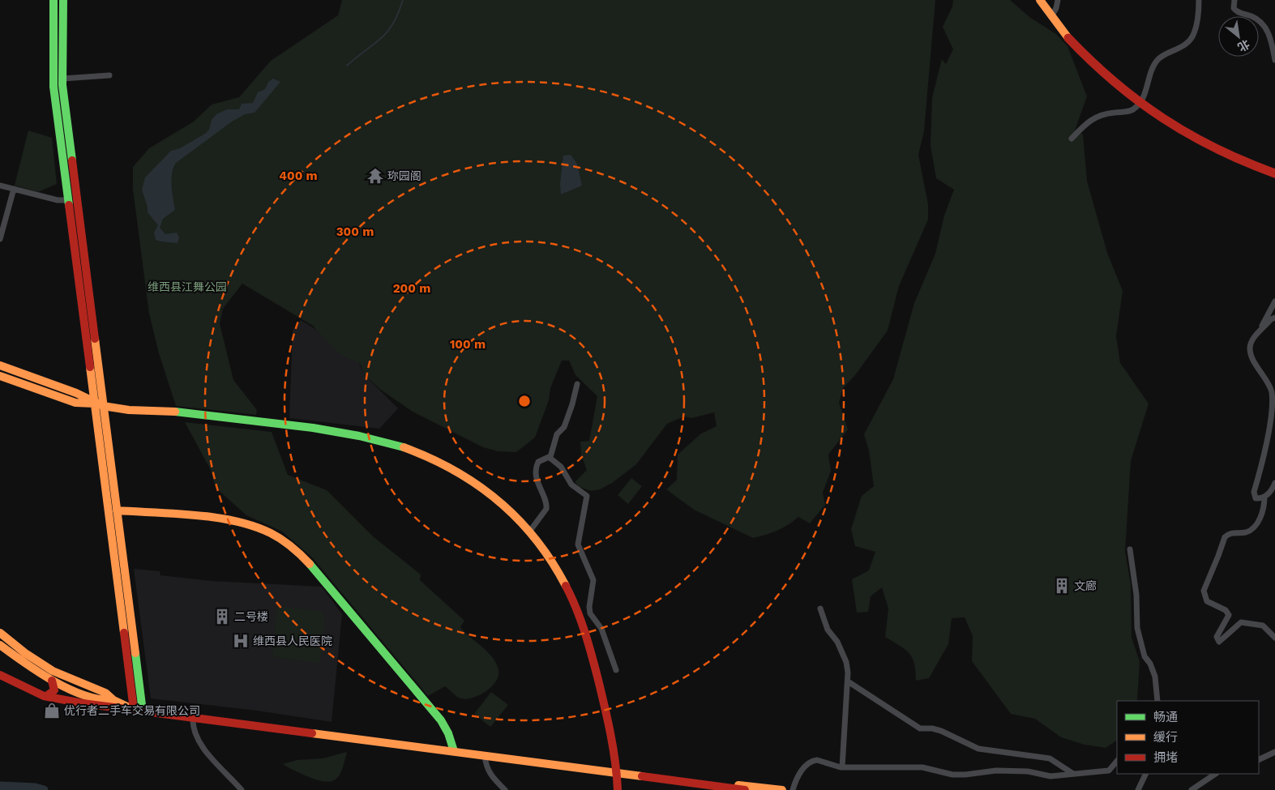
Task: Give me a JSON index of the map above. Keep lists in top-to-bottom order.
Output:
{
  "parks": ["维西县江舞公园"],
  "places": {
    "temple": ["珎园阁"],
    "building": ["文廊", "二号楼"],
    "hospital": ["维西县人民医院"],
    "shop": ["优行者二手车交易有限公司"]
  },
  "legend": ["畅通", "缓行", "拥堵"],
  "north": "bottom right",
  "rings": [
    "400 m",
    "300 m",
    "200 m",
    "100 m"
  ]
}
